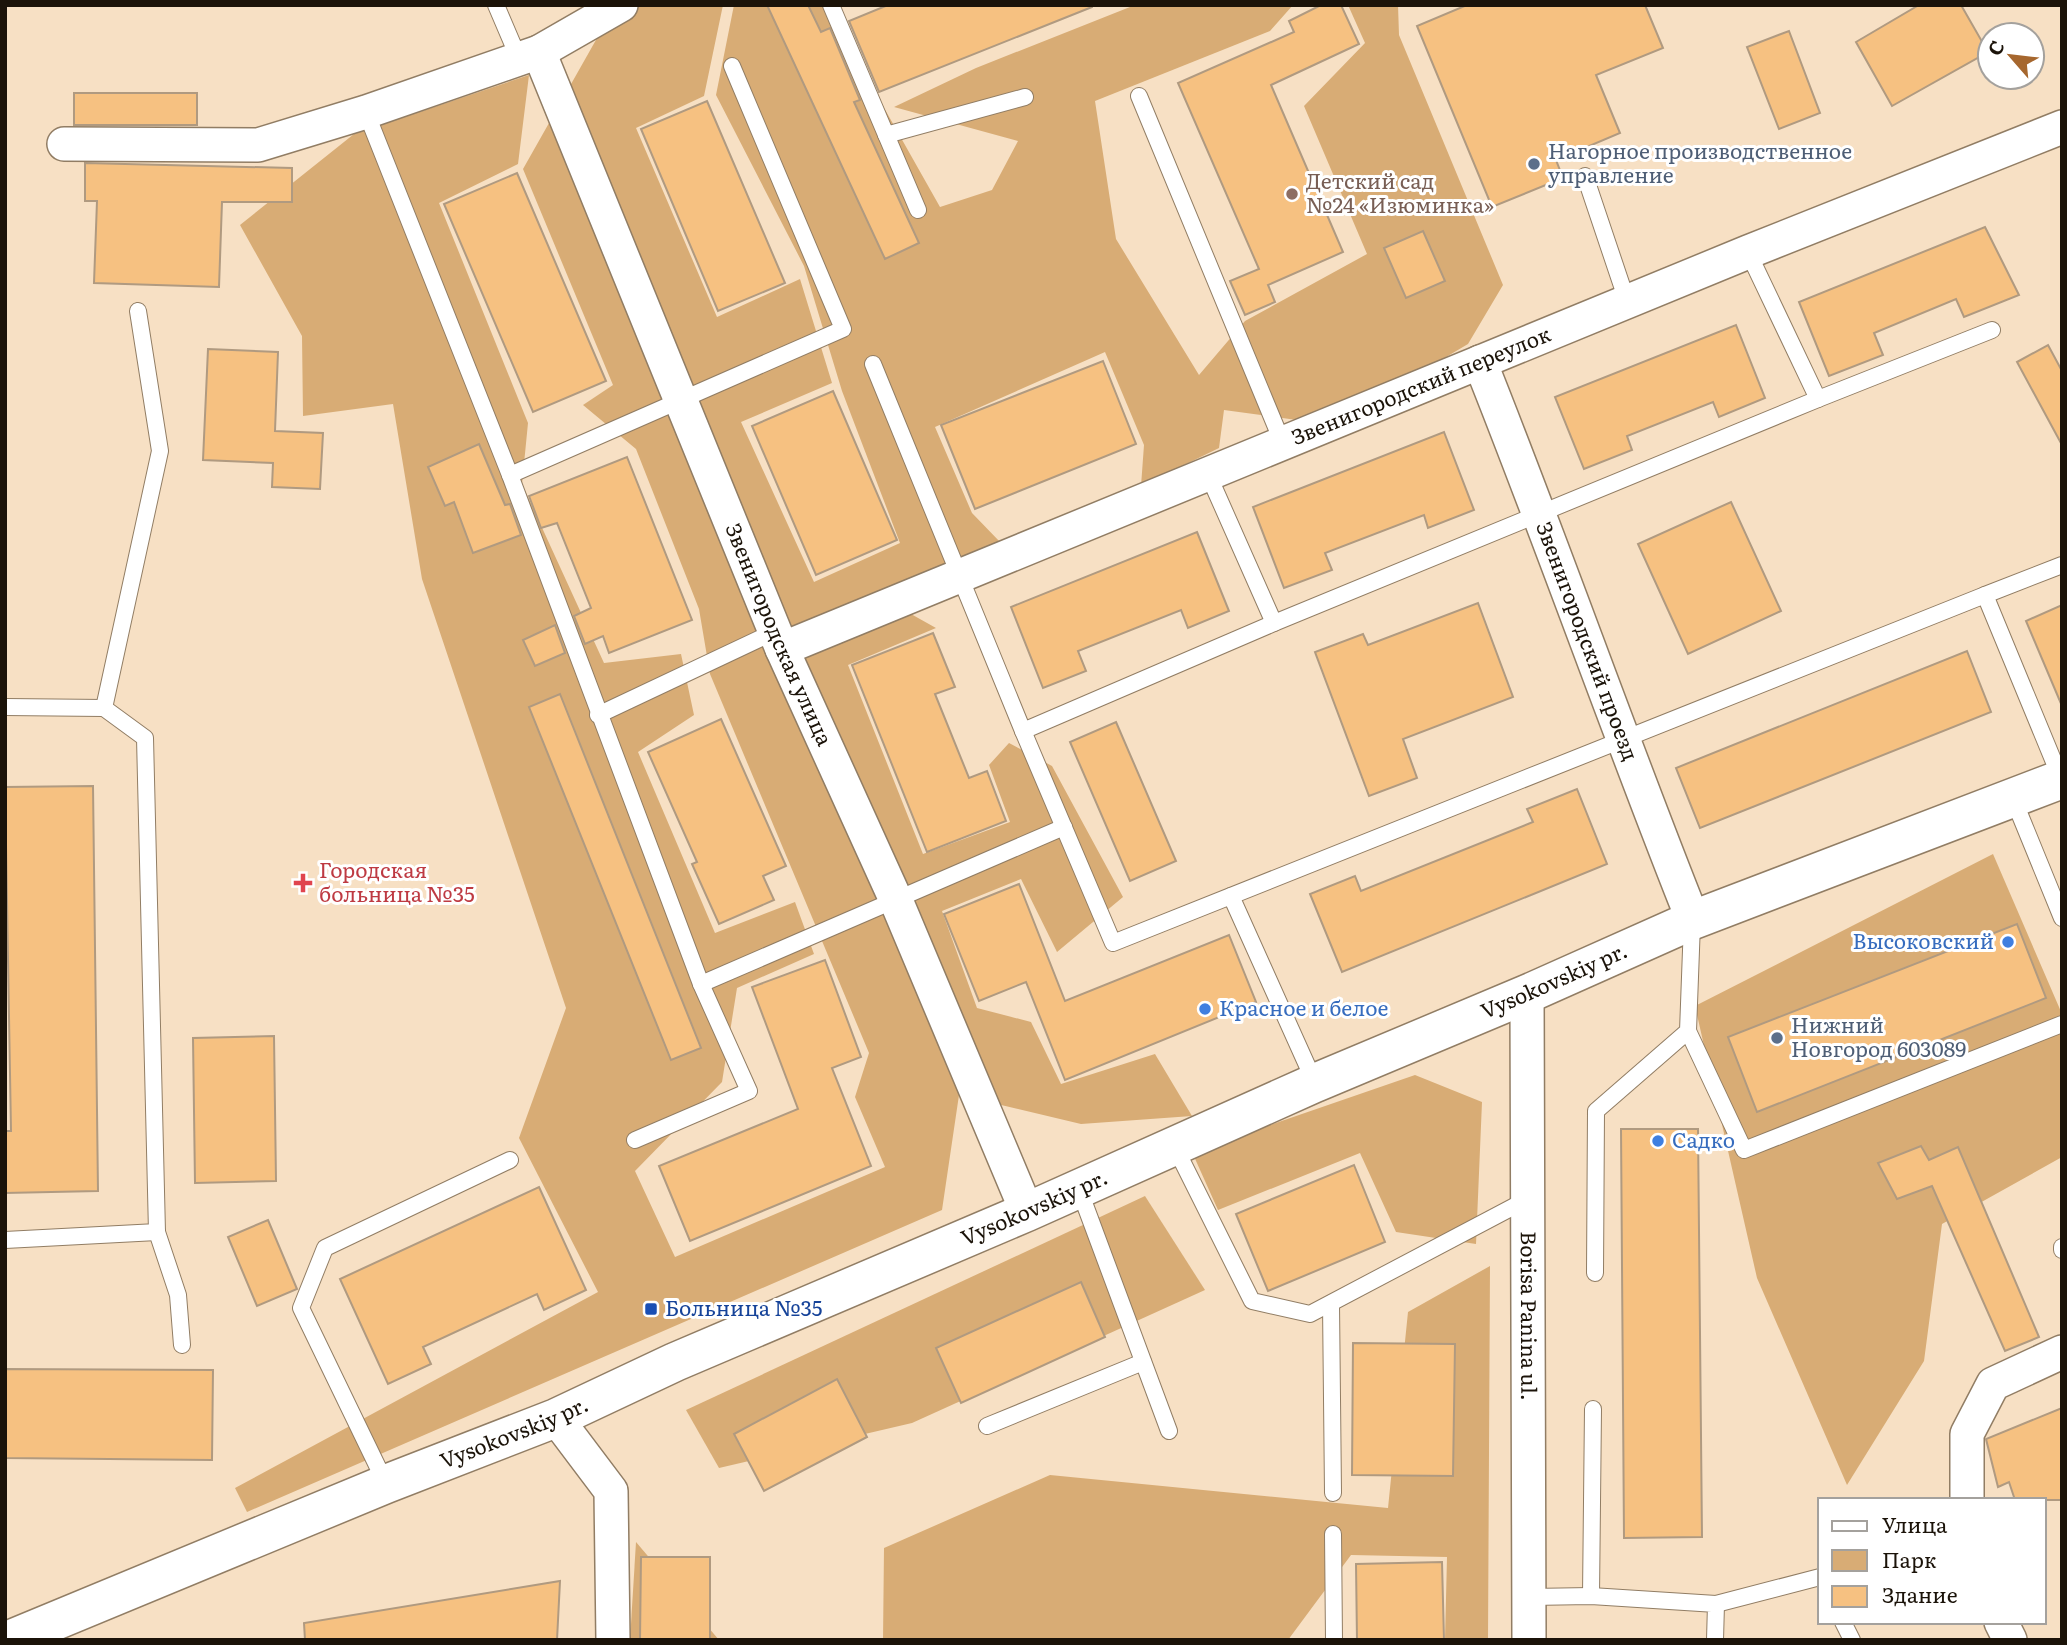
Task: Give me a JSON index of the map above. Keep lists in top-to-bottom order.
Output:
{
  "streets": {
    "street": [
      "Звенигородский переулок",
      "Звенигородская улица",
      "Звенигородский проезд",
      "Vysokovskiy pr.",
      "Borisa Panina ul."
    ]
  },
  "crossings": [
    ["Звенигородский переулок", "Звенигородская улица"],
    ["Звенигородский переулок", "Звенигородский проезд"],
    ["Звенигородская улица", "Vysokovskiy pr."],
    ["Звенигородский проезд", "Vysokovskiy pr."],
    ["Vysokovskiy pr.", "Borisa Panina ul."]
  ],
  "places": {
    "other": [
      "Нагорное производственное управление",
      "Детский сад №24 «Изюминка»",
      "Высоковский",
      "Красное и белое",
      "Нижний Новгород 603089",
      "Садко"
    ],
    "health": ["Городская больница №35"],
    "transit": ["Больница №35"]
  },
  "legend": ["Улица", "Парк", "Здание"],
  "north": "top left"
}
